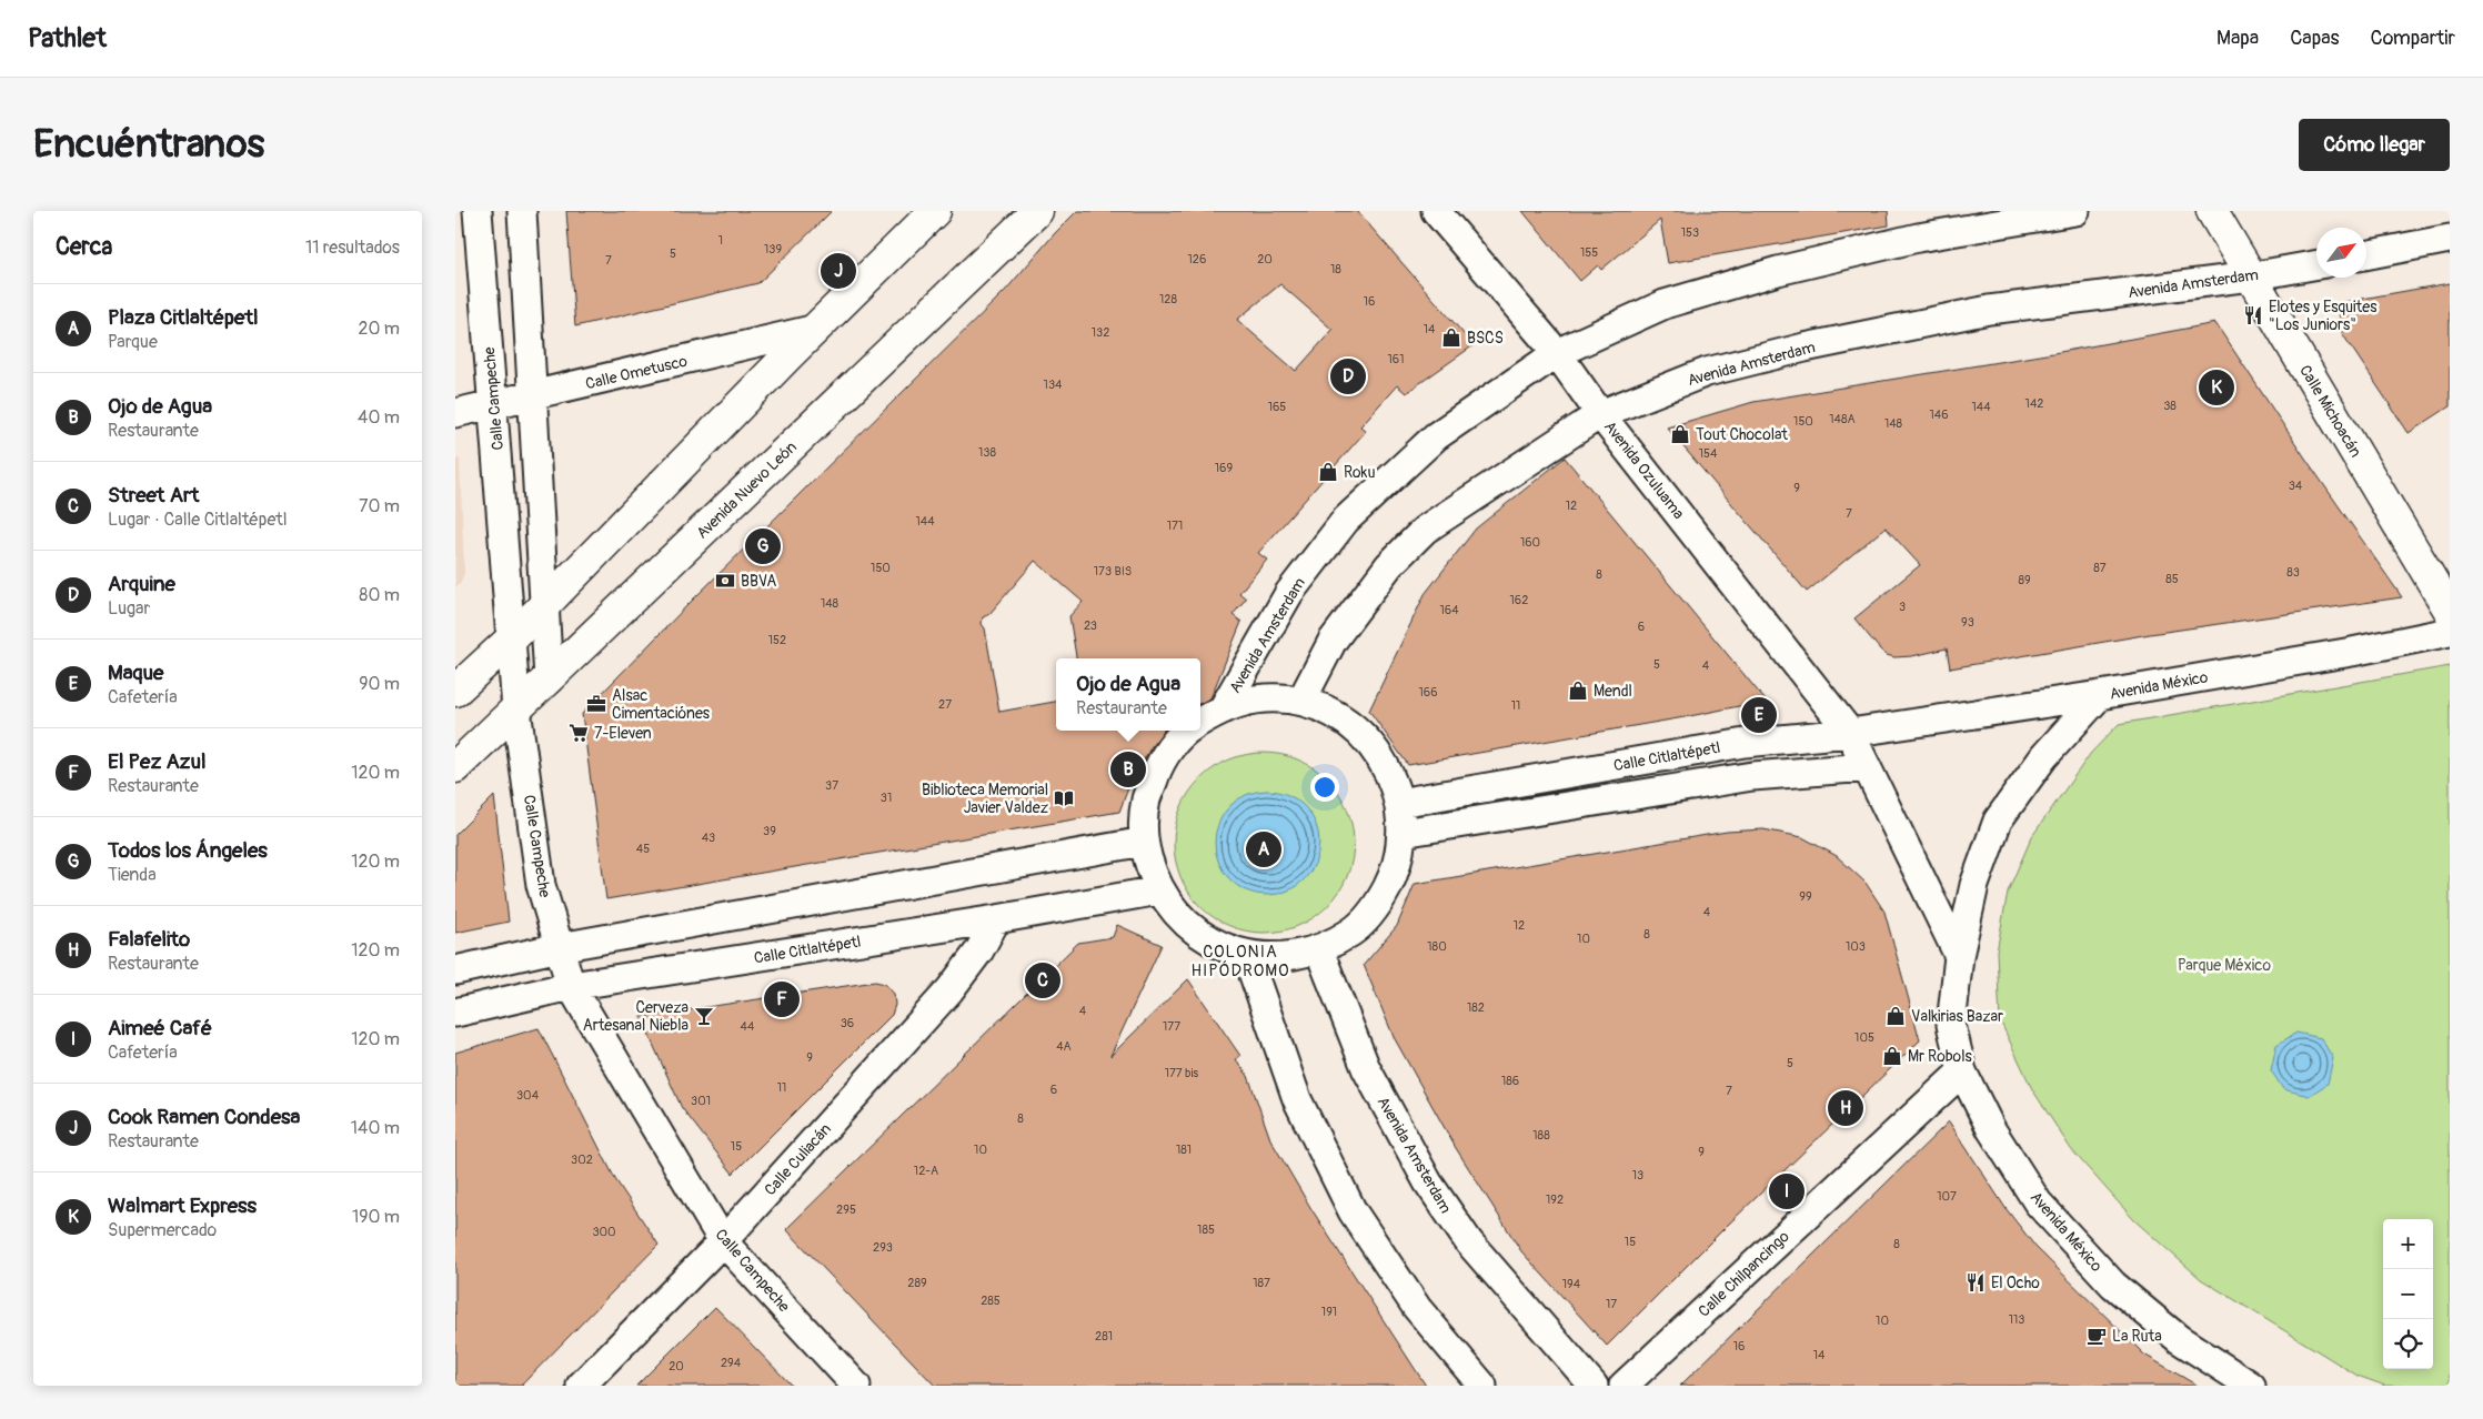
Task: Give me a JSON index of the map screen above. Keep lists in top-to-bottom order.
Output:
{
  "streets": {
    "main road": ["Calle Michoacán", "Avenida Nuevo León"],
    "street": [
      "Avenida Amsterdam",
      "Calle Ometusco",
      "Calle Campeche",
      "Avenida Ozuluama",
      "Avenida México",
      "Calle Citlaltépetl",
      "Calle Culiacán",
      "Calle Chilpancingo"
    ]
  },
  "crossings": [
    ["Avenida Amsterdam", "Calle Michoacán"],
    ["Avenida Amsterdam", "Avenida Ozuluama"],
    ["Calle Ometusco", "Calle Campeche"],
    ["Calle Campeche", "Avenida Nuevo León"],
    ["Calle Campeche", "Calle Citlaltépetl"],
    ["Calle Campeche", "Calle Culiacán"],
    ["Avenida Ozuluama", "Calle Citlaltépetl"],
    ["Avenida México", "Calle Citlaltépetl"],
    ["Avenida México", "Calle Chilpancingo"],
    ["Calle Citlaltépetl", "Calle Culiacán"]
  ],
  "districts": ["COLONIA HIPÓDROMO"],
  "parks": ["Parque México"],
  "places": {
    "restaurant": ["Elotes y Esquites \"Los Juniors\"", "El Ocho"],
    "shop": [
      "BSCS",
      "Tout Chocolat",
      "Roku",
      "Mendl",
      "Valkirias Bazar",
      "Mr Robols"
    ],
    "bank": ["BBVA"],
    "office": ["Alsac Cimentaciónes"],
    "supermarket": ["7-Eleven"],
    "library": ["Biblioteca Memorial Javier Valdez"],
    "bar": ["Cerveza Artesanal Niebla"],
    "cafe": ["La Ruta"]
  },
  "house_numbers": [
    "153",
    "1",
    "139",
    "155",
    "5",
    "126",
    "20",
    "7",
    "18",
    "128",
    "16",
    "14",
    "132",
    "161",
    "134",
    "142",
    "38",
    "165",
    "144",
    "146",
    "148A",
    "150",
    "148",
    "138",
    "154",
    "169",
    "34",
    "9",
    "12",
    "7",
    "144",
    "171",
    "160",
    "150",
    "87",
    "173 BIS",
    "83",
    "8",
    "85",
    "89",
    "162",
    "148",
    "3",
    "164",
    "93",
    "23",
    "6",
    "152",
    "5",
    "4",
    "166",
    "27",
    "11",
    "37",
    "31",
    "39",
    "43",
    "45",
    "99",
    "4",
    "12",
    "8",
    "10",
    "180",
    "103",
    "182",
    "4",
    "36",
    "44",
    "177",
    "105",
    "4A",
    "9",
    "5",
    "177 bis",
    "186",
    "11",
    "6",
    "7",
    "304",
    "301",
    "8",
    "188",
    "15",
    "10",
    "181",
    "9",
    "302",
    "12-A",
    "13",
    "107",
    "192",
    "295",
    "185",
    "300",
    "15",
    "8",
    "293",
    "289",
    "187",
    "194",
    "285",
    "17",
    "191",
    "113",
    "10",
    "281",
    "16",
    "14",
    "294",
    "20"
  ],
  "north": "top right",
  "page": {
    "header": "Pathlet",
    "nav": ["Mapa", "Capas", "Compartir"],
    "buttons": "Cómo llegar",
    "title": "Encuéntranos",
    "heading": ["Cerca", "11 resultados"],
    "pins": [
      "J",
      "D",
      "K",
      "G",
      "E",
      "B",
      "A",
      "C",
      "F",
      "H",
      "I"
    ],
    "list": [
      {
        "mark": "A",
        "name": "Plaza Citlaltépetl",
        "note": "Parque",
        "value": "20 m"
      },
      {
        "mark": "B",
        "name": "Ojo de Agua",
        "note": "Restaurante",
        "value": "40 m"
      },
      {
        "mark": "C",
        "name": "Street Art",
        "note": "Lugar · Calle Citlaltépetl",
        "value": "70 m"
      },
      {
        "mark": "D",
        "name": "Arquine",
        "note": "Lugar",
        "value": "80 m"
      },
      {
        "mark": "E",
        "name": "Maque",
        "note": "Cafetería",
        "value": "90 m"
      },
      {
        "mark": "F",
        "name": "El Pez Azul",
        "note": "Restaurante",
        "value": "120 m"
      },
      {
        "mark": "G",
        "name": "Todos los Ángeles",
        "note": "Tienda",
        "value": "120 m"
      },
      {
        "mark": "H",
        "name": "Falafelito",
        "note": "Restaurante",
        "value": "120 m"
      },
      {
        "mark": "I",
        "name": "Aimeé Café",
        "note": "Cafetería",
        "value": "120 m"
      },
      {
        "mark": "J",
        "name": "Cook Ramen Condesa",
        "note": "Restaurante",
        "value": "140 m"
      },
      {
        "mark": "K",
        "name": "Walmart Express",
        "note": "Supermercado",
        "value": "190 m"
      }
    ],
    "popup": ["Ojo de Agua", "Restaurante"],
    "map_buttons": ["+", "−"]
  }
}
